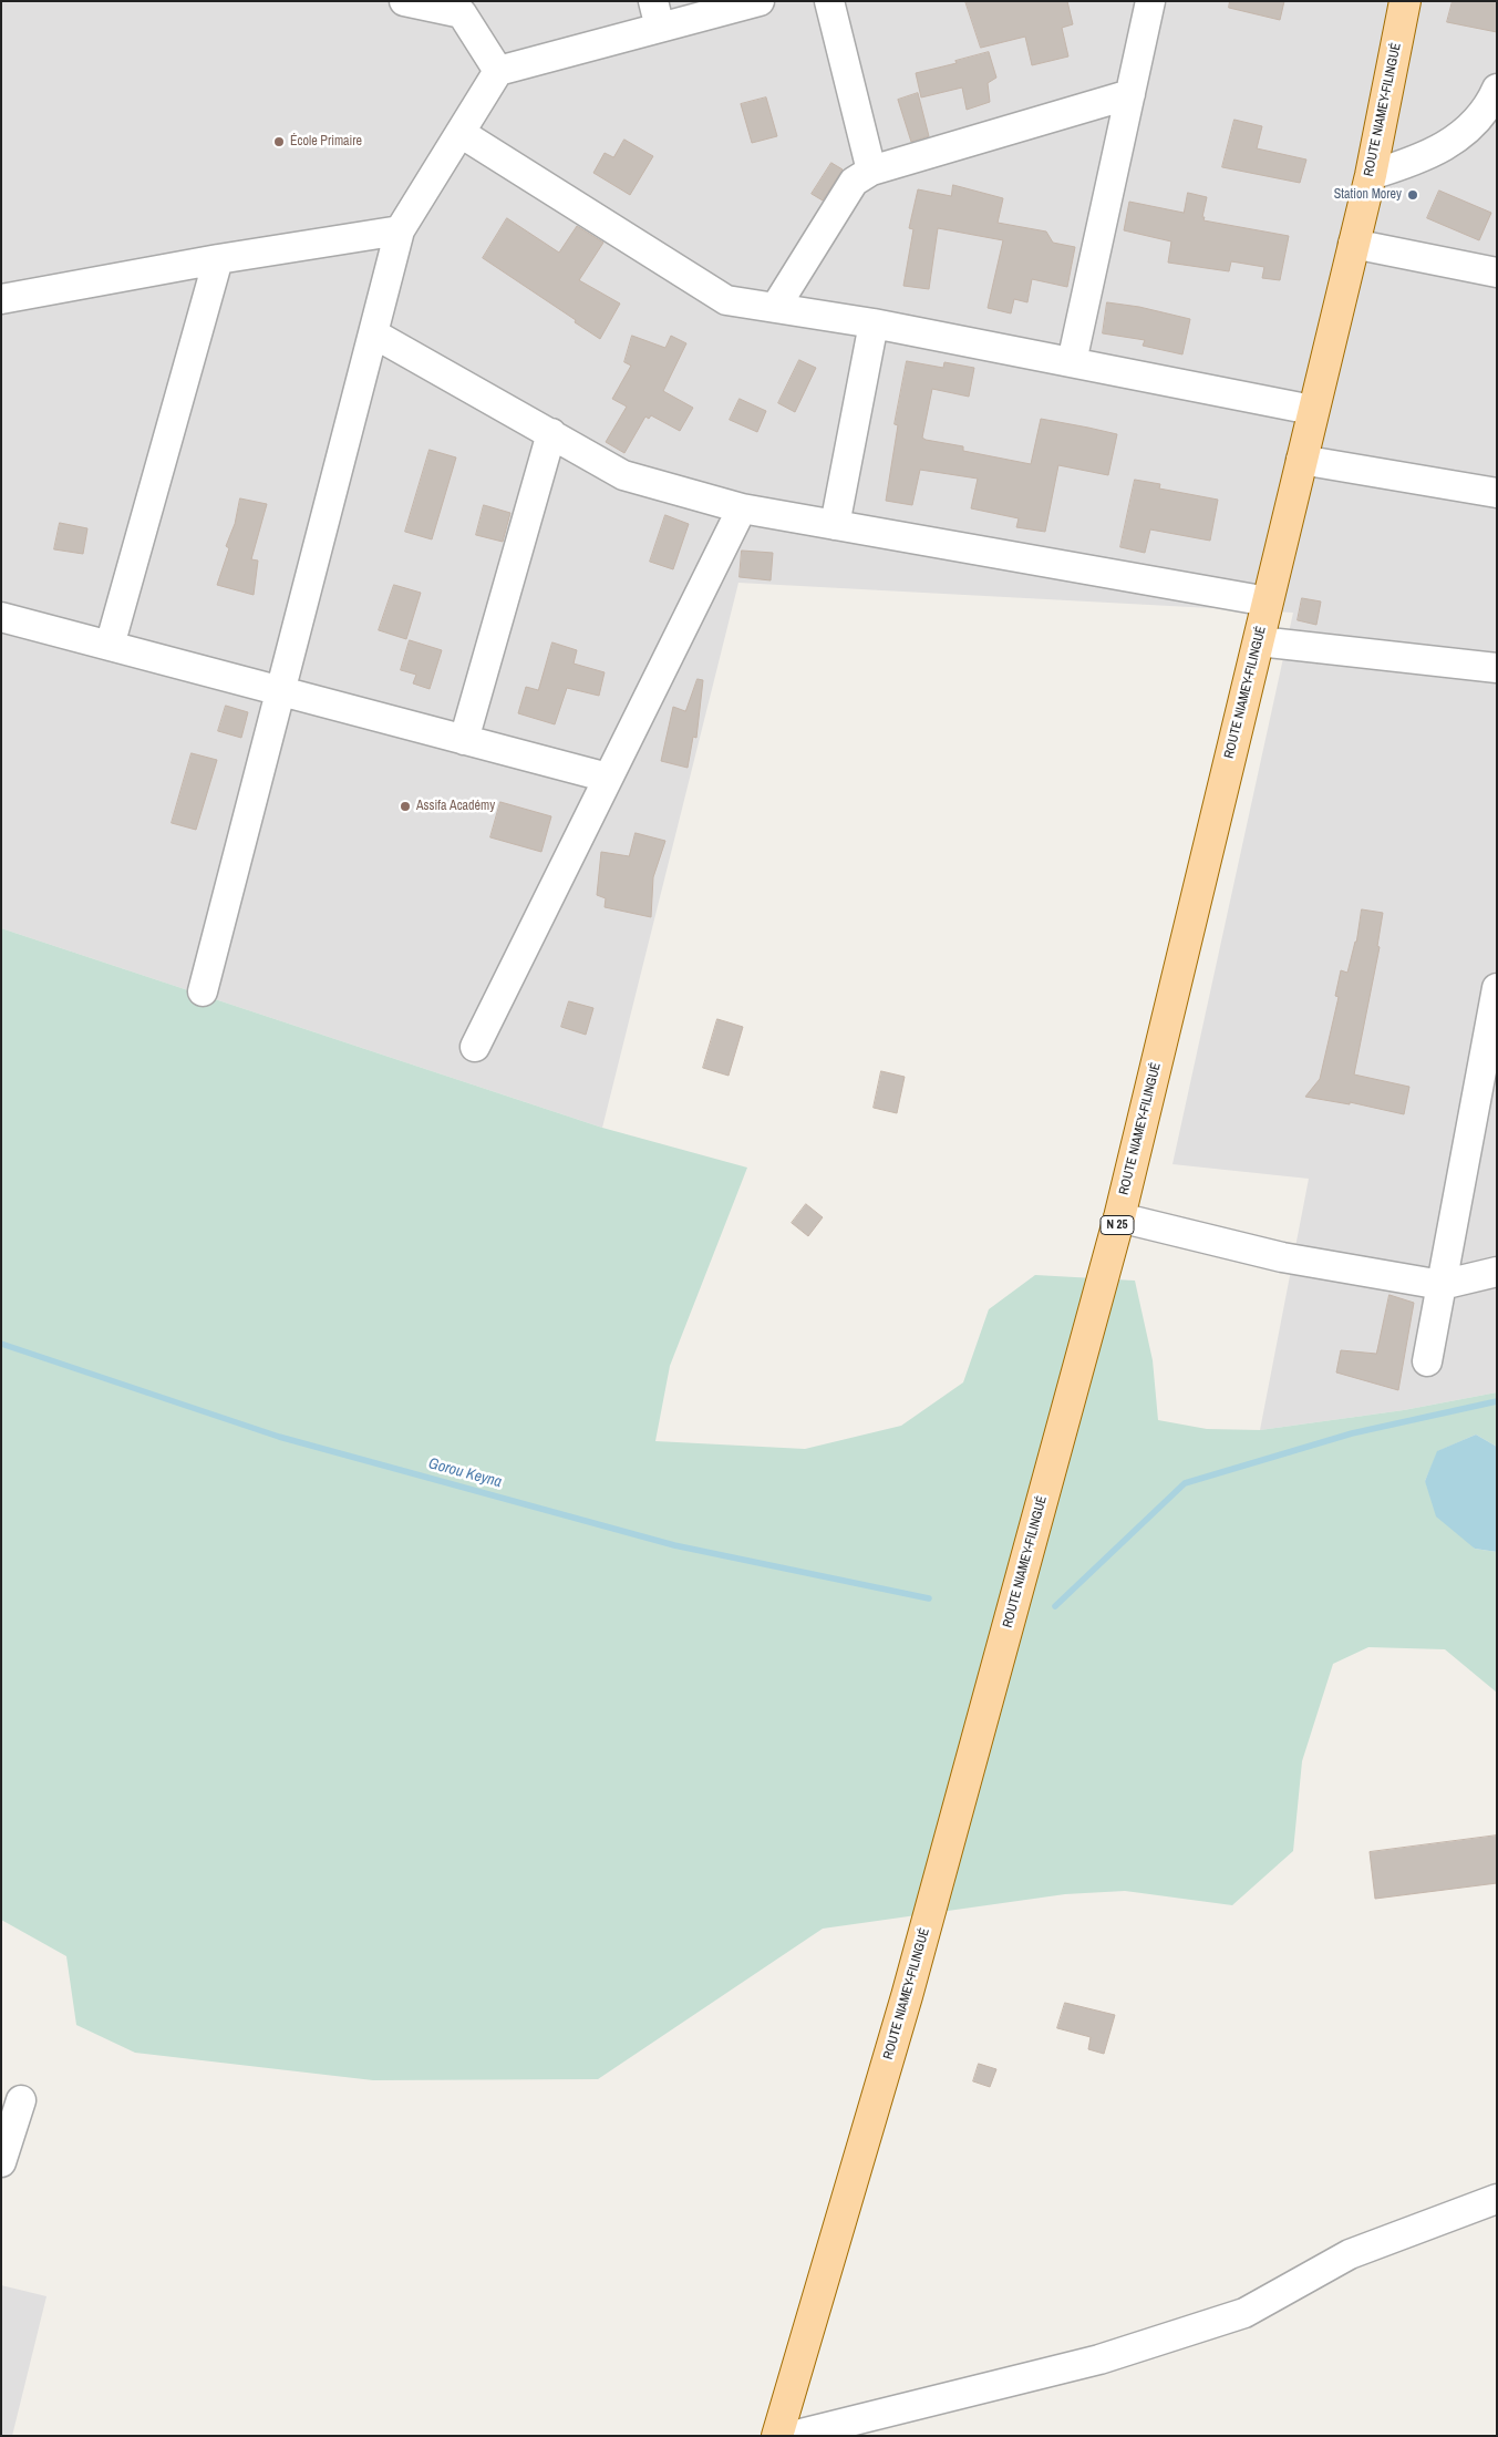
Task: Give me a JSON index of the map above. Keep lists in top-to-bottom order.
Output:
{
  "streets": {
    "main road": ["ROUTE NIAMEY-FILINGUÉ", "N 25"]
  },
  "water": ["Gorou Keyna"],
  "places": ["École Primaire", "Station Morey", "Assifa Académy"]
}
